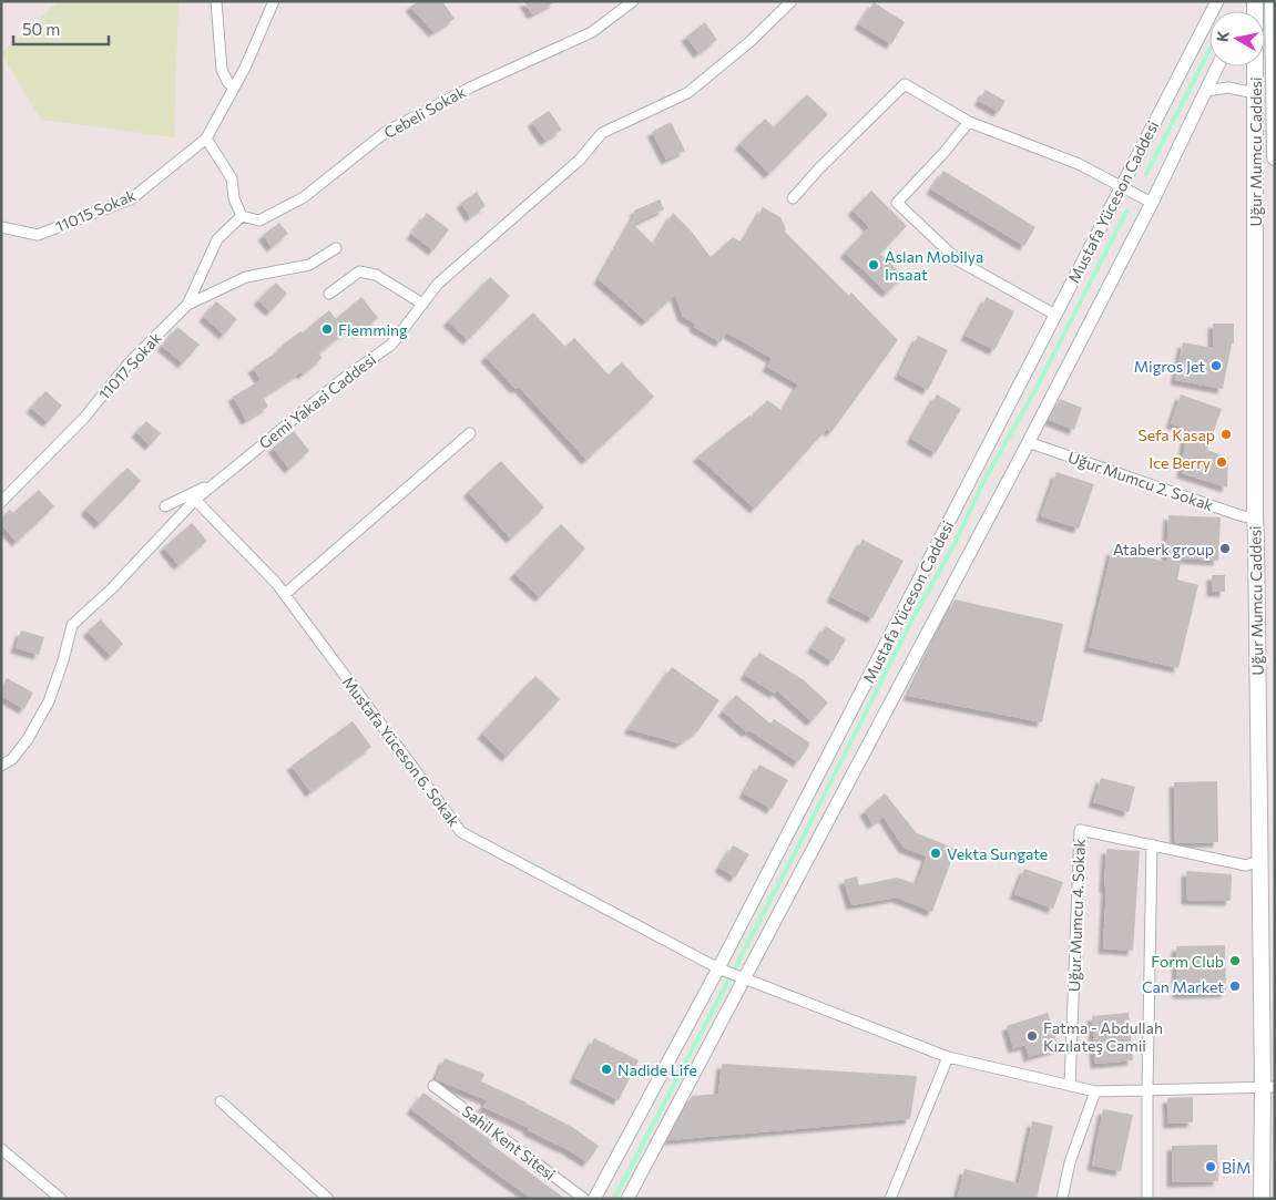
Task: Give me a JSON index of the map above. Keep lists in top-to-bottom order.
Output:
{
  "streets": {
    "main road": ["Uğur Mumcu Caddesi"],
    "street": [
      "Cebeli Sokak",
      "Mustafa Yüceson Caddesi",
      "11015 Sokak",
      "11017 Sokak",
      "Gemi Yakasi Caddesi",
      "Uğur Mumcu 2. Sokak",
      "Mustafa Yüceson 6. Sokak",
      "Uğur Mumcu 4. Sokak",
      "Sahil Kent Sitesi"
    ]
  },
  "crossings": [
    ["Cebeli Sokak", "11017 Sokak"],
    ["Uğur Mumcu Caddesi", "Uğur Mumcu 2. Sokak"],
    ["Uğur Mumcu Caddesi", "Mustafa Yüceson 6. Sokak"],
    ["Uğur Mumcu Caddesi", "Uğur Mumcu 4. Sokak"],
    ["Mustafa Yüceson Caddesi", "Uğur Mumcu 2. Sokak"],
    ["Mustafa Yüceson Caddesi", "Mustafa Yüceson 6. Sokak"],
    ["Gemi Yakasi Caddesi", "Mustafa Yüceson 6. Sokak"],
    ["Mustafa Yüceson 6. Sokak", "Uğur Mumcu 4. Sokak"]
  ],
  "places": [
    "Aslan Mobilya Insaat",
    "Flemming",
    "Migros Jet",
    "Sefa Kasap",
    "Ice Berry",
    "Ataberk group",
    "Vekta Sungate",
    "Form Club",
    "Can Market",
    "Fatma - Abdullah Kızılateş Camii",
    "Nadide Life",
    "BİM"
  ],
  "scale_bar": "50 m",
  "north": "left"
}
